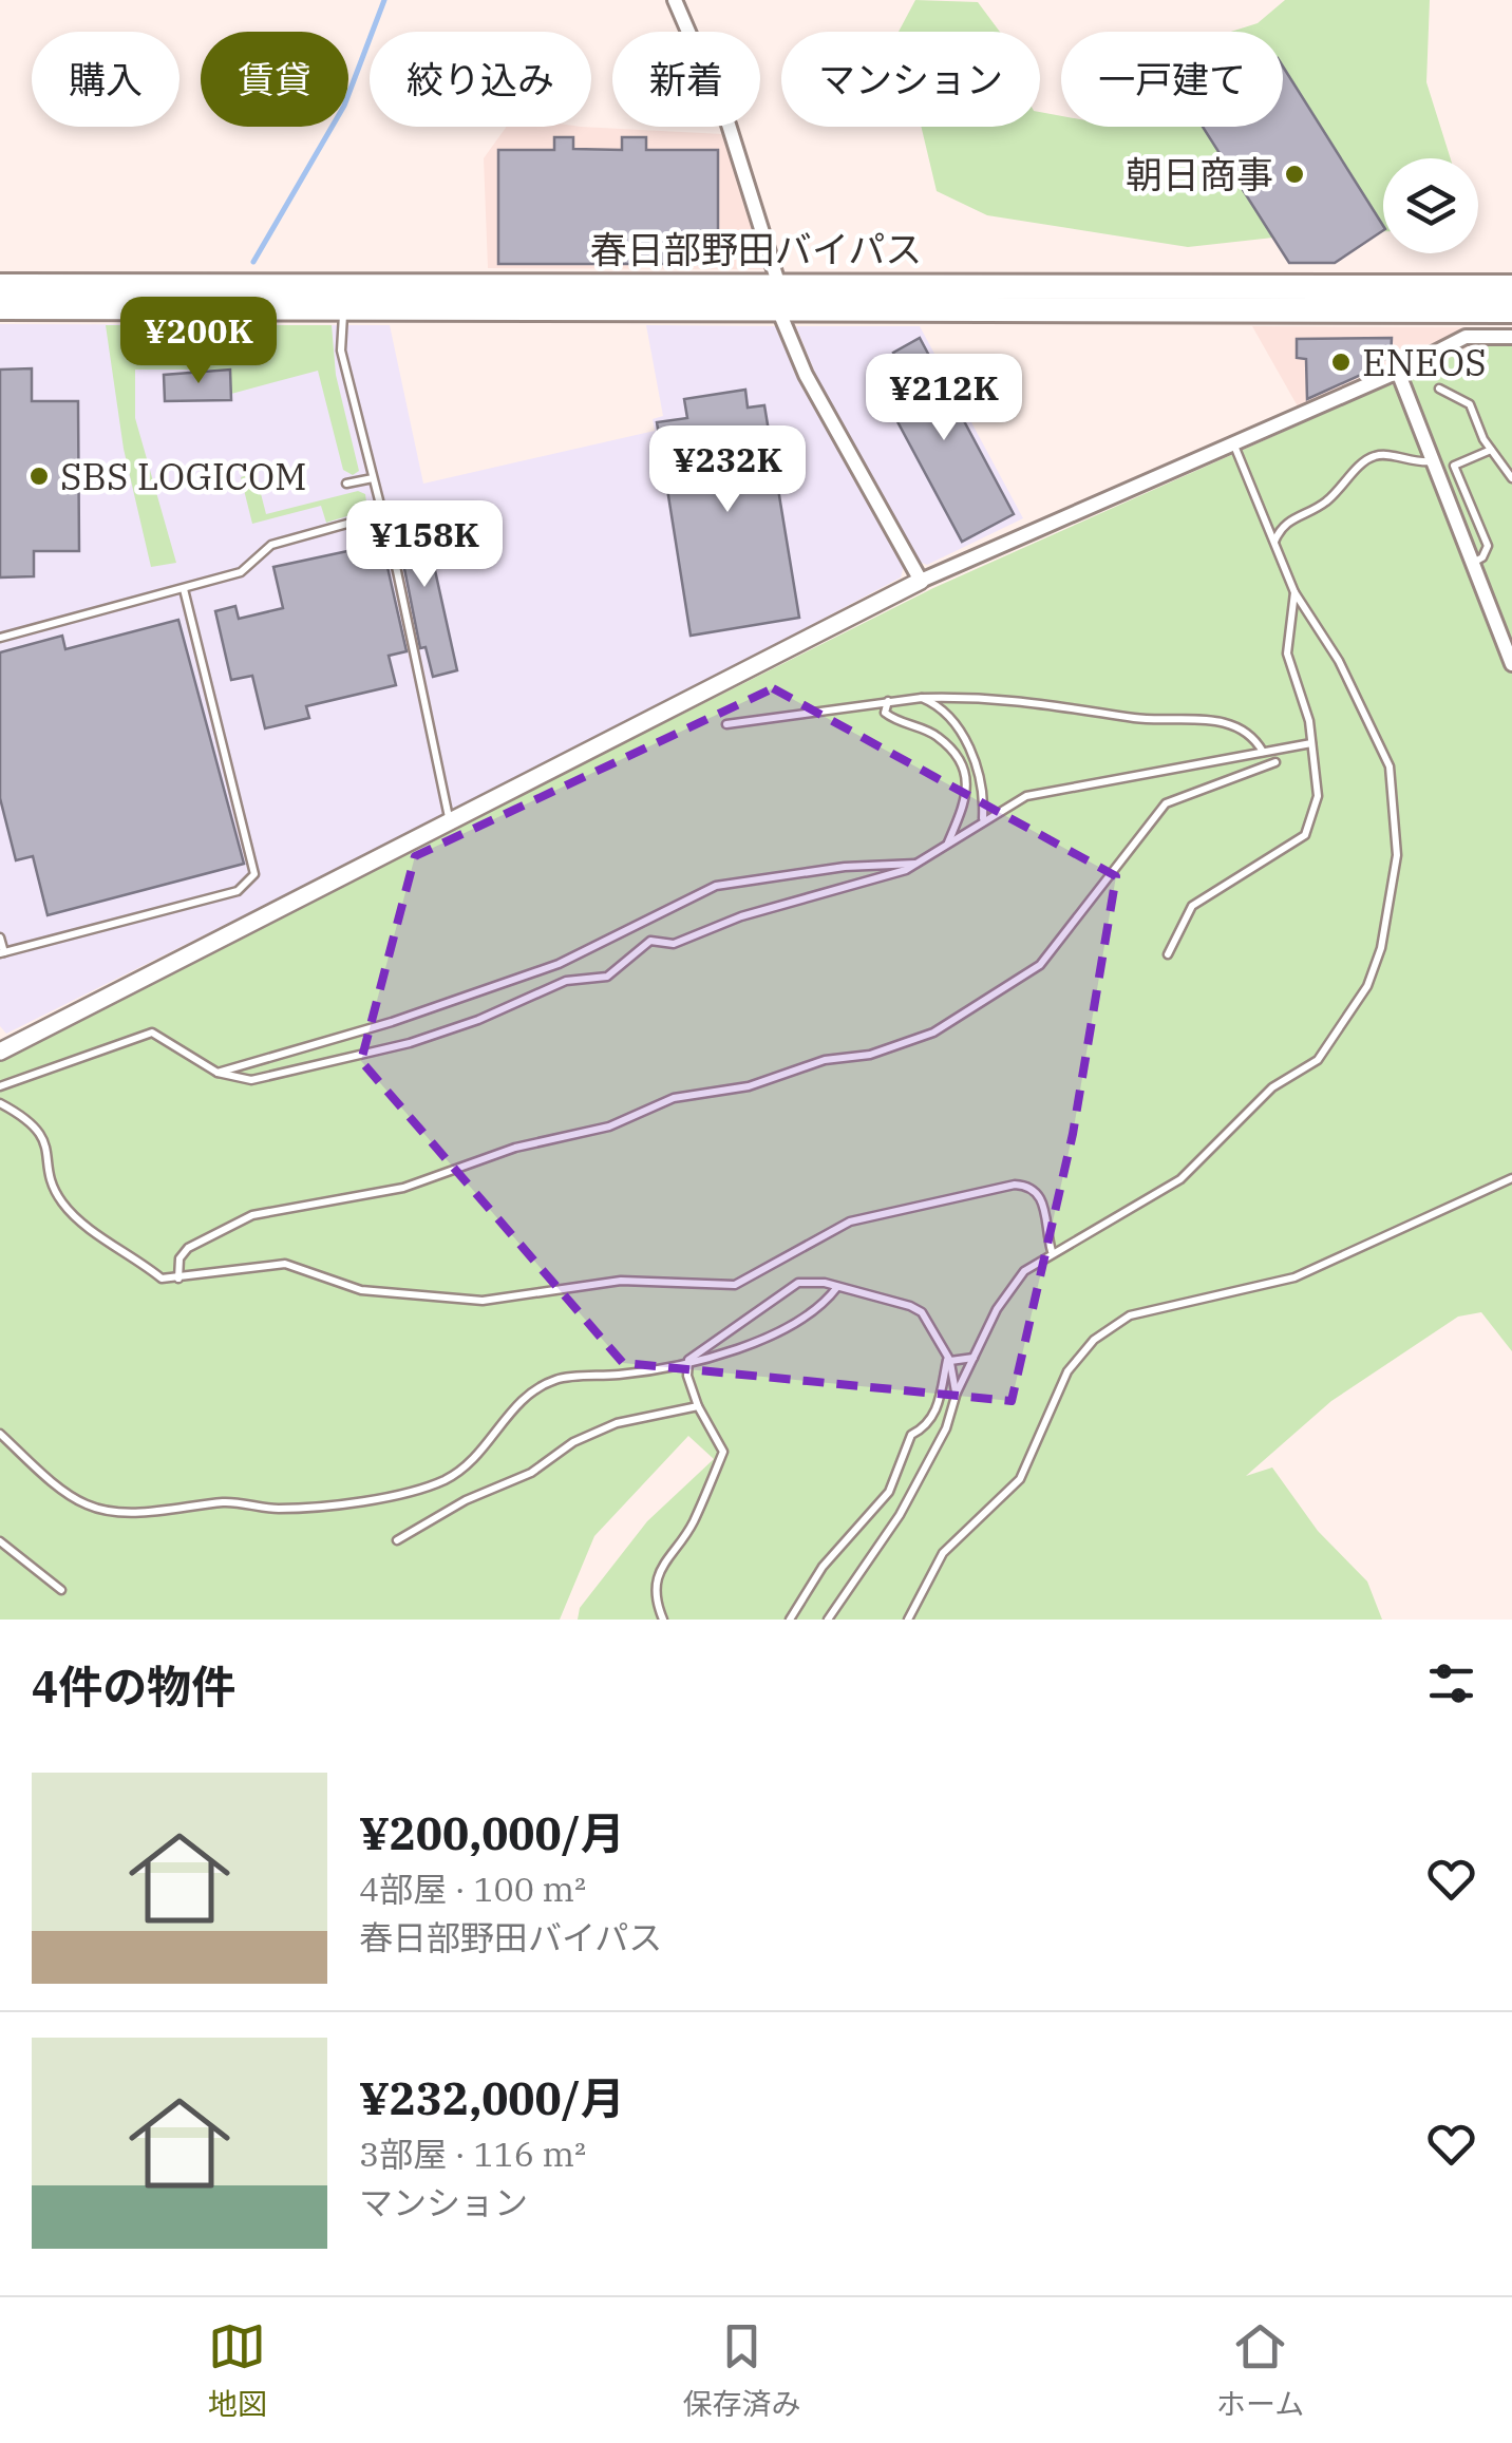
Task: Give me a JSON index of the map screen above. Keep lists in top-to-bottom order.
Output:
{
  "streets": {
    "highway": ["春日部野田バイパス"]
  },
  "places": ["朝日商事", "ENEOS", "SBS LOGICOM"],
  "page": {
    "chip": [
      "購入",
      "賃貸",
      "絞り込み",
      "新着",
      "マンション",
      "一戸建て"
    ],
    "price": [
      "¥200K",
      "¥212K",
      "¥232K",
      "¥158K"
    ],
    "heading": "4件の物件",
    "list": [
      {
        "name": "¥200,000/月",
        "note": "4部屋 · 100 m² · 春日部野田バイパス"
      },
      {
        "name": "¥232,000/月",
        "note": "3部屋 · 116 m² · マンション"
      }
    ],
    "tabs": ["地図", "保存済み", "ホーム"]
  }
}
